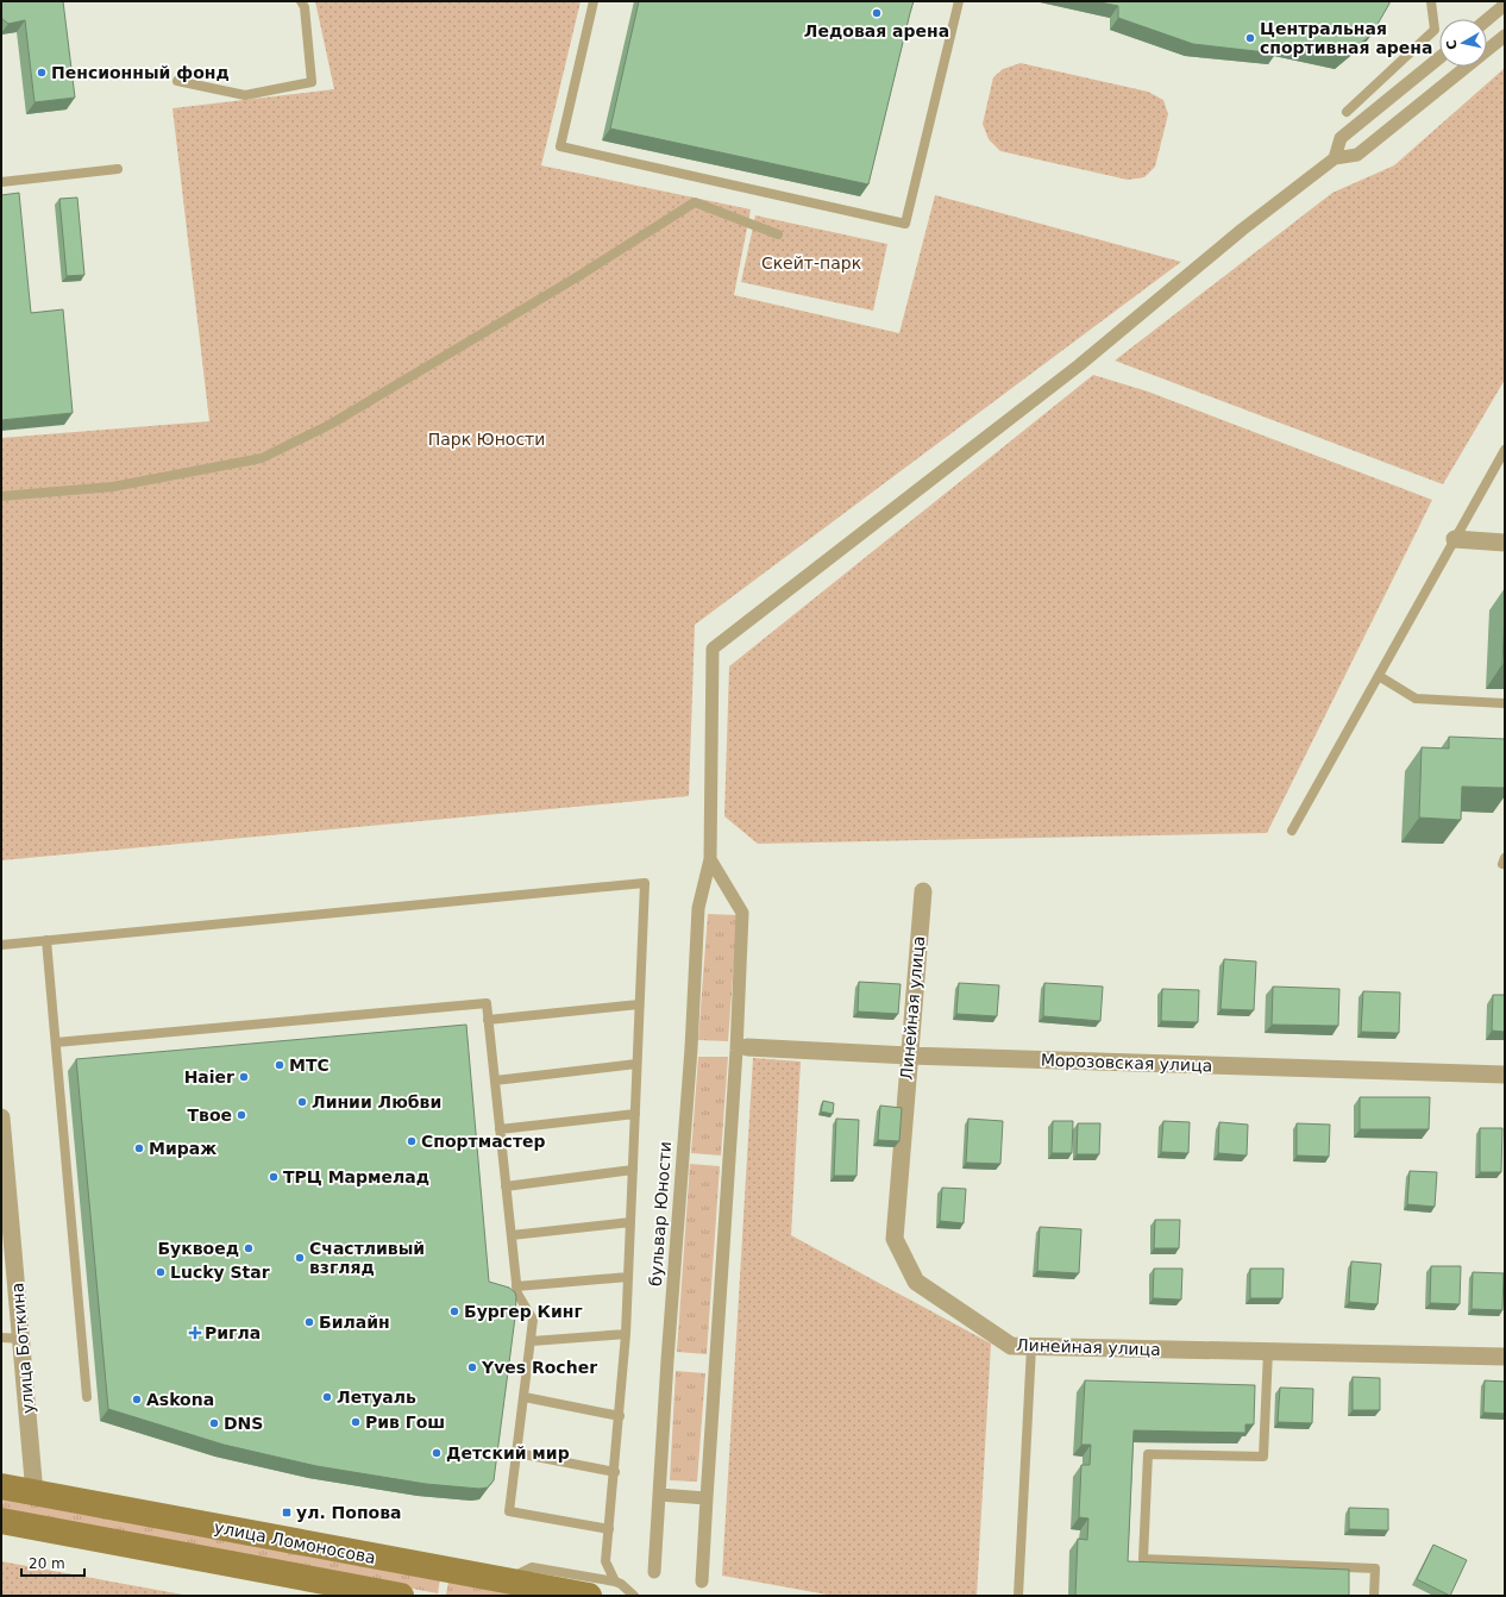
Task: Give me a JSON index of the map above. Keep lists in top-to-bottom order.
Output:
{
  "streets": {
    "main road": ["улица Ломоносова"],
    "street": [
      "Линейная улица",
      "Морозовская улица",
      "бульвар Юности",
      "улица Боткина"
    ]
  },
  "crossings": [
    ["Линейная улица", "Морозовская улица"],
    ["улица Боткина", "улица Ломоносова"]
  ],
  "parks": ["Скейт-парк", "Парк Юности"],
  "places": {
    "other": [
      "Ледовая арена",
      "Центральная спортивная арена",
      "Пенсионный фонд",
      "МТС",
      "Haier",
      "Линии Любви",
      "Твое",
      "Спортмастер",
      "Мираж",
      "ТРЦ Мармелад",
      "Буквоед",
      "Счастливый взгляд",
      "Lucky Star",
      "Бургер Кинг",
      "Билайн",
      "Yves Rocher",
      "Летуаль",
      "Askona",
      "Рив Гош",
      "DNS",
      "Детский мир"
    ],
    "health": ["Ригла"],
    "transit": ["ул. Попова"]
  },
  "scale_bar": "20 m",
  "north": "left"
}
